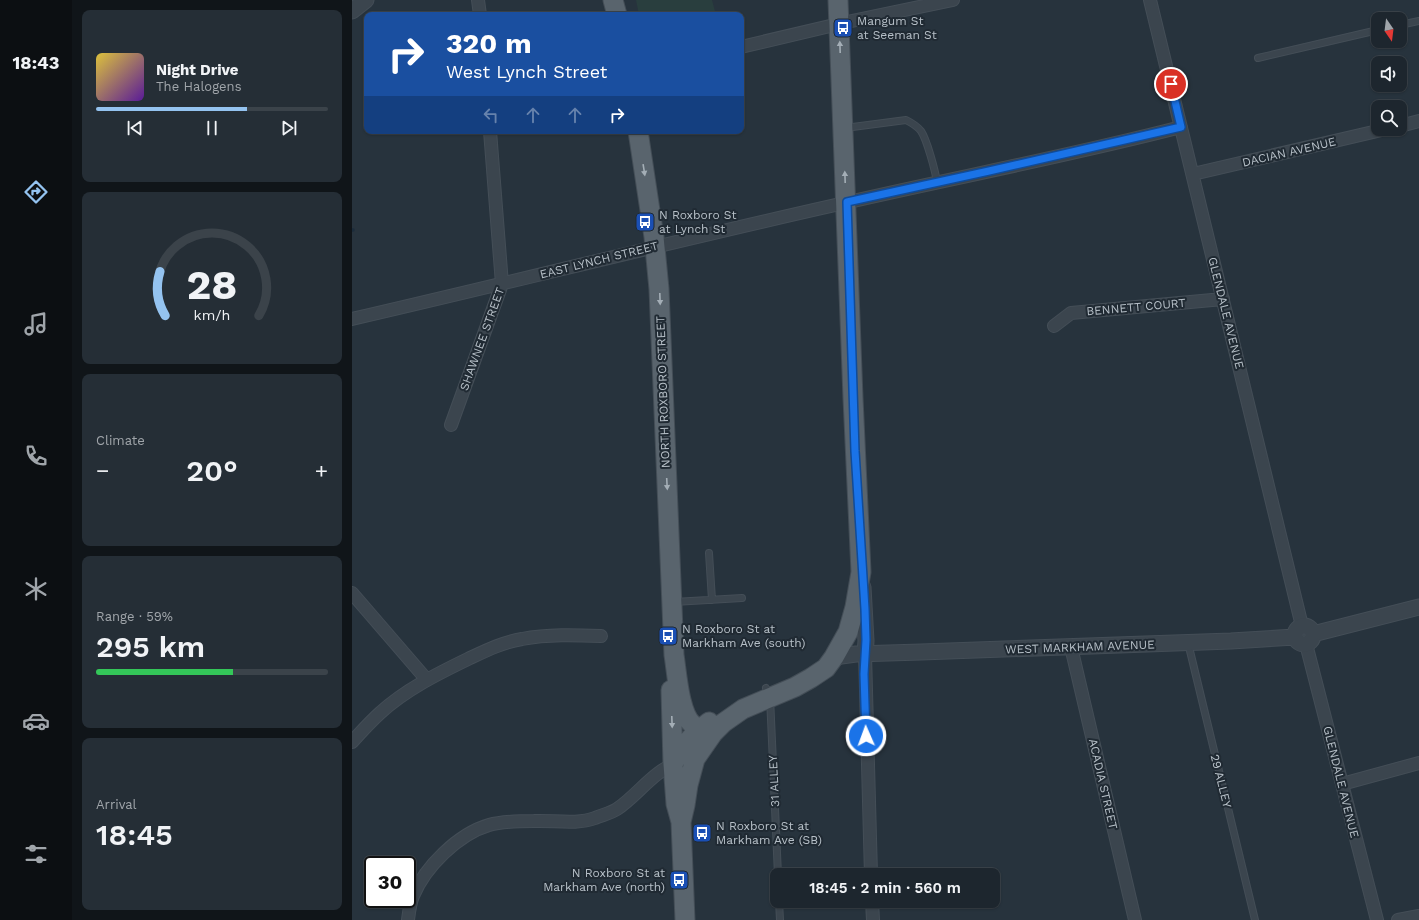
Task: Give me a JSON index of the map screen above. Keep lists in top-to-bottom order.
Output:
{
  "streets": {
    "main road": ["NORTH ROXBORO STREET"],
    "street": [
      "DACIAN AVENUE",
      "EAST LYNCH STREET",
      "BENNETT COURT",
      "GLENDALE AVENUE",
      "SHAWNEE STREET",
      "WEST MARKHAM AVENUE",
      "ACADIA STREET"
    ],
    "lane": ["31 ALLEY", "29 ALLEY"]
  },
  "crossings": [
    ["DACIAN AVENUE", "GLENDALE AVENUE"],
    ["EAST LYNCH STREET", "GLENDALE AVENUE"],
    ["EAST LYNCH STREET", "SHAWNEE STREET"],
    ["EAST LYNCH STREET", "NORTH ROXBORO STREET"],
    ["BENNETT COURT", "GLENDALE AVENUE"],
    ["GLENDALE AVENUE", "WEST MARKHAM AVENUE"],
    ["WEST MARKHAM AVENUE", "29 ALLEY"],
    ["WEST MARKHAM AVENUE", "ACADIA STREET"]
  ],
  "one_way": ["NORTH ROXBORO STREET"],
  "places": {
    "bus stop": [
      "Mangum St at Seeman St",
      "N Roxboro St at Lynch St",
      "N Roxboro St at Markham Ave (south)",
      "N Roxboro St at Markham Ave (SB)",
      "N Roxboro St at Markham Ave (north)"
    ]
  },
  "north": "bottom",
  "page": {
    "tabs": "18:43",
    "turn": ["320 m", "West Lynch Street"],
    "song": ["Night Drive", "The Halogens"],
    "tile": [
      "Climate",
      ["Range · 59%", "295 km"],
      ["Arrival", "18:45"]
    ],
    "heat": ["−", "20°", "+"],
    "limit": "30",
    "trip": "18:45 · 2 min · 560 m",
    "gauge": ["28", "km/h"]
  }
}
